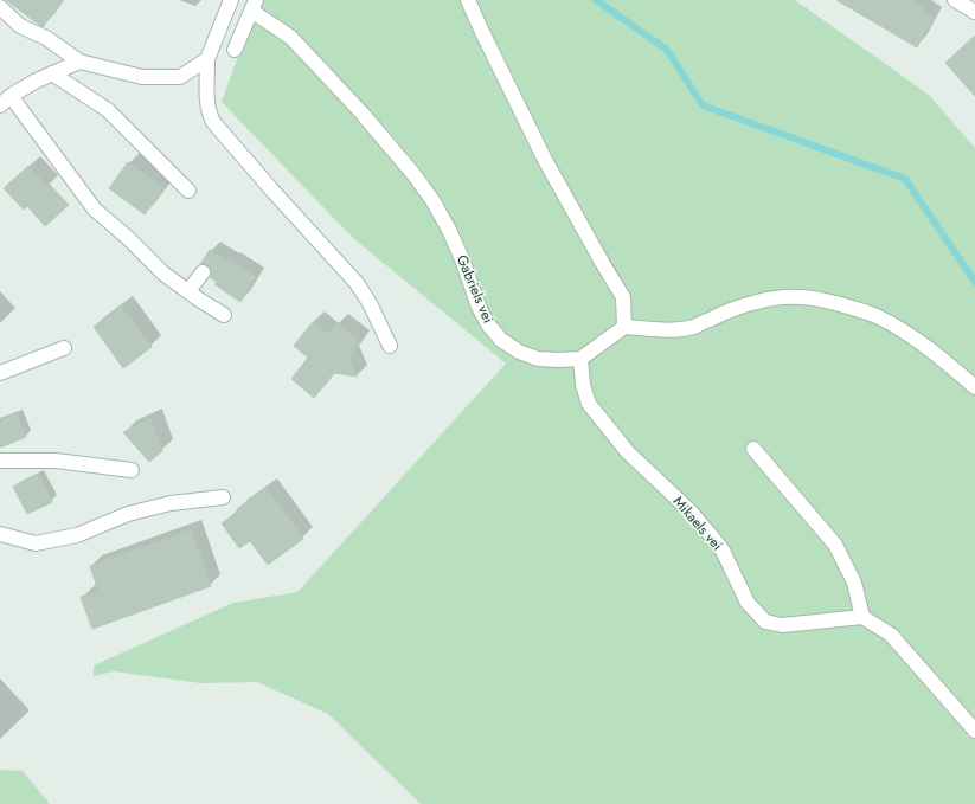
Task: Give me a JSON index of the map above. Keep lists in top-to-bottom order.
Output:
{
  "streets": {
    "street": ["Gabriels vei", "Mikaels vei"]
  },
  "crossings": [
    ["Gabriels vei", "Mikaels vei"]
  ]
}
